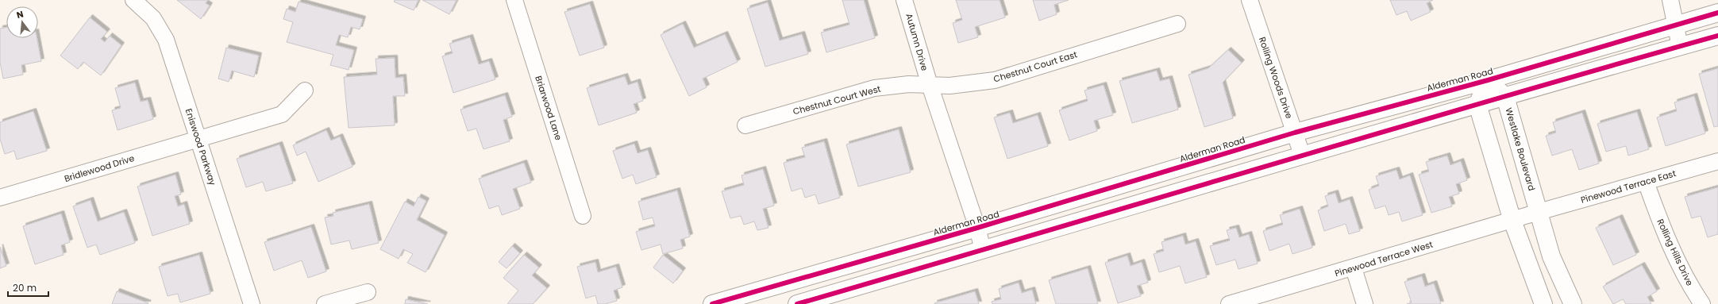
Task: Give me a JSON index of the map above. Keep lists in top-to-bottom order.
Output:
{
  "streets": {
    "main road": ["Alderman Road", "Westlake Boulevard"],
    "street": [
      "Autumn Drive",
      "Chestnut Court East",
      "Rolling Woods Drive",
      "Chestnut Court West",
      "Briarwood Lane",
      "Eniswood Parkway",
      "Bridlewood Drive",
      "Pinewood Terrace East",
      "Rolling Hills Drive",
      "Pinewood Terrace West"
    ]
  },
  "crossings": [
    ["Autumn Drive", "Chestnut Court East"],
    ["Autumn Drive", "Chestnut Court West"],
    ["Chestnut Court East", "Chestnut Court West"],
    ["Rolling Woods Drive", "Alderman Road"],
    ["Alderman Road", "Westlake Boulevard"],
    ["Eniswood Parkway", "Bridlewood Drive"],
    ["Westlake Boulevard", "Pinewood Terrace East"],
    ["Westlake Boulevard", "Pinewood Terrace West"],
    ["Pinewood Terrace East", "Rolling Hills Drive"],
    ["Pinewood Terrace East", "Pinewood Terrace West"]
  ],
  "scale_bar": "20 m",
  "north": "top"
}
